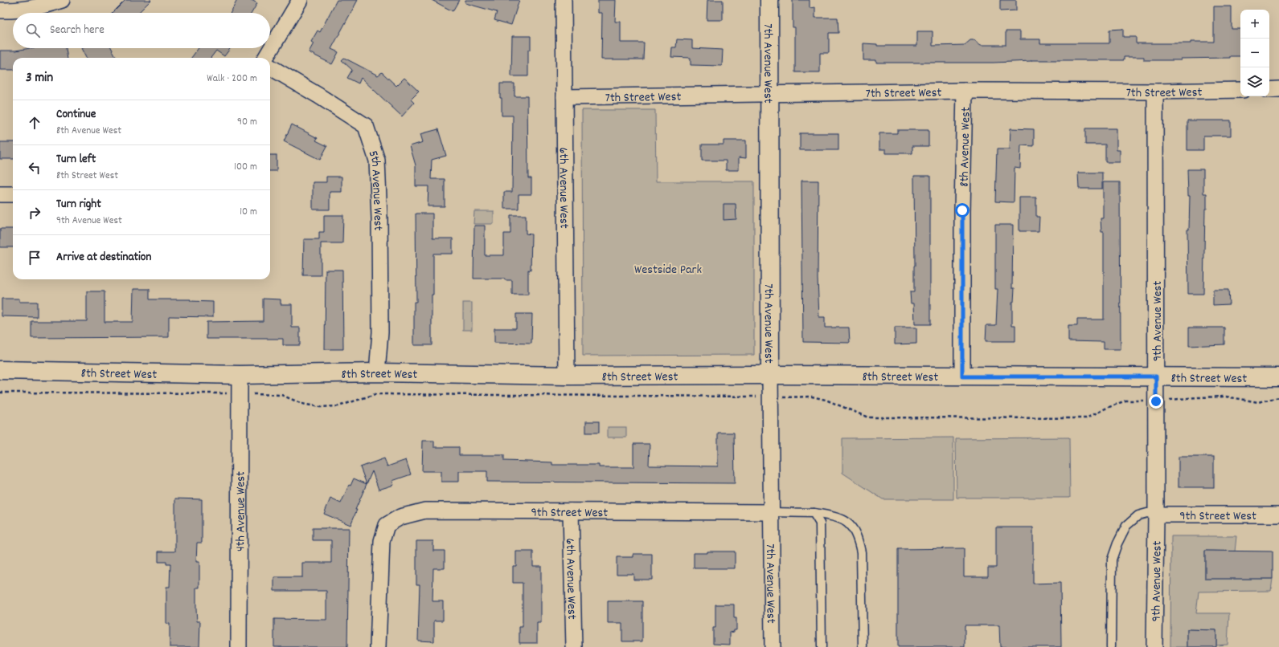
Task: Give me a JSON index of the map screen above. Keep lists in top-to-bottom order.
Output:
{
  "streets": {
    "street": [
      "7th Avenue West",
      "7th Street West",
      "8th Avenue West",
      "6th Avenue West",
      "5th Avenue West",
      "9th Avenue West",
      "8th Street West",
      "4th Avenue West",
      "9th Street West"
    ]
  },
  "crossings": [
    ["7th Avenue West", "7th Street West"],
    ["7th Avenue West", "8th Street West"],
    ["7th Avenue West", "9th Street West"],
    ["7th Street West", "8th Avenue West"],
    ["7th Street West", "6th Avenue West"],
    ["7th Street West", "9th Avenue West"],
    ["8th Avenue West", "8th Street West"],
    ["6th Avenue West", "8th Street West"],
    ["6th Avenue West", "9th Street West"],
    ["5th Avenue West", "8th Street West"],
    ["9th Avenue West", "8th Street West"],
    ["9th Avenue West", "9th Street West"],
    ["8th Street West", "4th Avenue West"]
  ],
  "parks": ["Westside Park"],
  "page": {
    "map_buttons": ["+", "−"],
    "search": "Search here",
    "heading": ["3 min", "Walk · 200 m"],
    "list": [
      ["Continue", "8th Avenue West", "90 m"],
      ["Turn left", "8th Street West", "100 m"],
      ["Turn right", "9th Avenue West", "10 m"],
      "Arrive at destination"
    ]
  }
}
